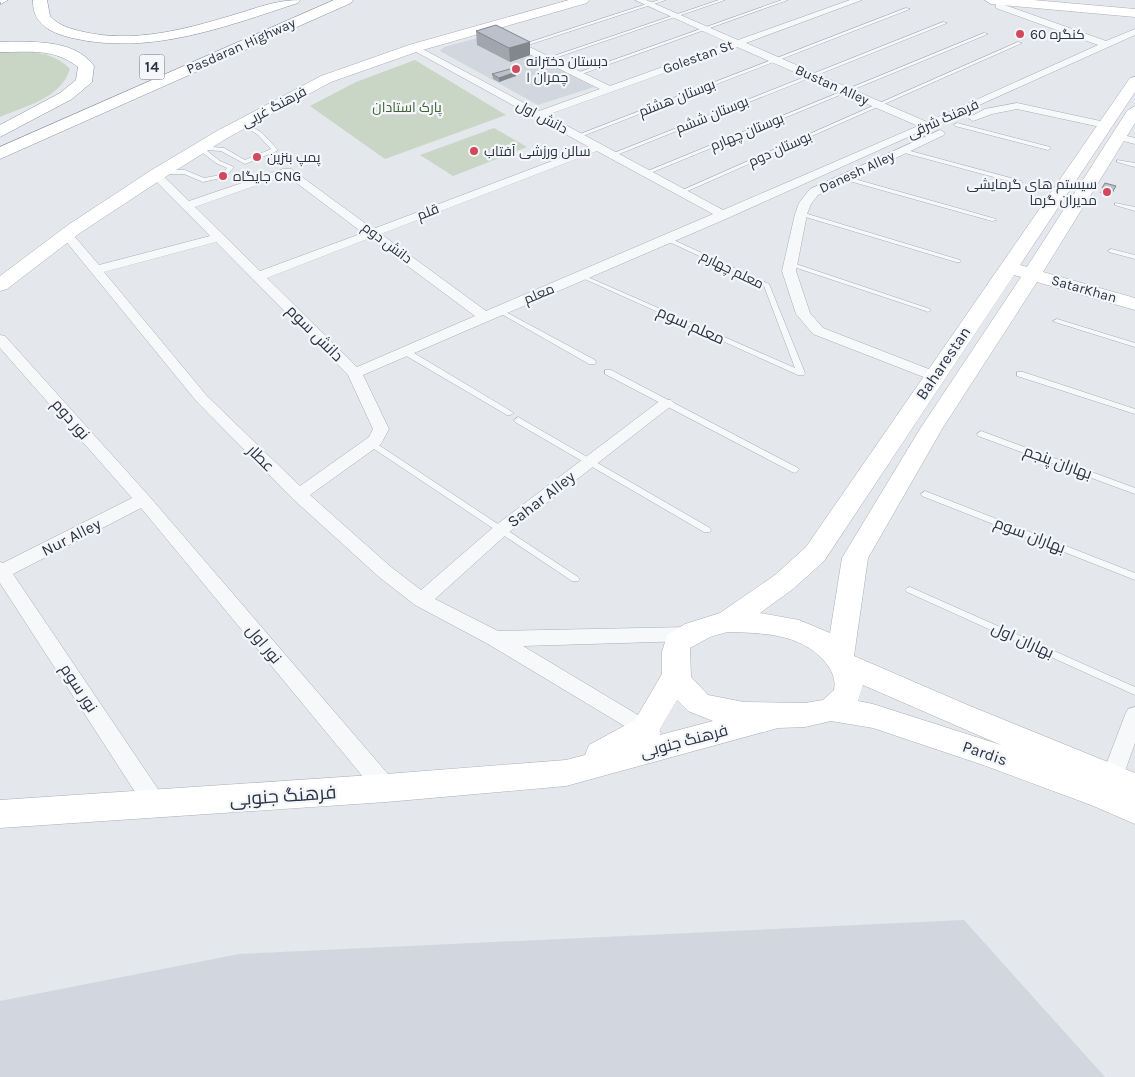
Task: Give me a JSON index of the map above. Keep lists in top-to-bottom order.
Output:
{
  "streets": {
    "highway": ["Pasdaran Highway", "14"],
    "street": [
      "Golestan St",
      "Bustan Alley",
      "فرهنگ غربی",
      "دانش اول",
      "فرهنگ شرقی",
      "Danesh Alley",
      "قلم",
      "دانش دوم",
      "SatarKhan",
      "معلم",
      "دانش سوم",
      "Baharestan",
      "نور دوم",
      "عطار",
      "Sahar Alley",
      "Nur Alley",
      "نور اول",
      "نور سوم",
      "فرهنگ جنوبی",
      "Pardis"
    ],
    "lane": [
      "بوستان هشتم",
      "بوستان ششم",
      "بوستان چهارم",
      "بوستان دوم",
      "معلم چهارم",
      "معلم سوم",
      "بهاران پنجم",
      "بهاران سوم",
      "بهاران اول"
    ]
  },
  "crossings": [
    ["Pasdaran Highway", "14"],
    ["Golestan St", "Bustan Alley"],
    ["Golestan St", "دانش اول"],
    ["Bustan Alley", "بوستان هشتم"],
    ["Bustan Alley", "بوستان ششم"],
    ["Bustan Alley", "فرهنگ شرقی"],
    ["Bustan Alley", "بوستان چهارم"],
    ["Bustan Alley", "بوستان دوم"],
    ["بوستان هشتم", "دانش اول"],
    ["فرهنگ غربی", "دانش اول"],
    ["فرهنگ غربی", "دانش سوم"],
    ["فرهنگ غربی", "عطار"],
    ["بوستان ششم", "دانش اول"],
    ["دانش اول", "فرهنگ شرقی"],
    ["دانش اول", "بوستان چهارم"],
    ["دانش اول", "بوستان دوم"],
    ["دانش اول", "قلم"],
    ["دانش اول", "معلم"],
    ["فرهنگ شرقی", "معلم"],
    ["Danesh Alley", "Baharestan"],
    ["قلم", "دانش دوم"],
    ["قلم", "دانش سوم"],
    ["دانش دوم", "معلم"],
    ["دانش دوم", "دانش سوم"],
    ["معلم چهارم", "معلم"],
    ["معلم چهارم", "معلم سوم"],
    ["SatarKhan", "Baharestan"],
    ["معلم", "معلم سوم"],
    ["معلم", "دانش سوم"],
    ["Baharestan", "Pardis"],
    ["نور دوم", "Nur Alley"],
    ["نور دوم", "نور اول"],
    ["عطار", "Sahar Alley"],
    ["عطار", "فرهنگ جنوبی"],
    ["Nur Alley", "نور اول"],
    ["Nur Alley", "نور سوم"],
    ["نور اول", "فرهنگ جنوبی"],
    ["نور سوم", "فرهنگ جنوبی"],
    ["فرهنگ جنوبی", "Pardis"]
  ],
  "parks": ["پارک استادان"],
  "places": [
    "کنگره 60",
    "دبستان دخترانه چمران ۱",
    "سالن ورزشی آفتاب",
    "پمپ بنزین",
    "جایگاه CNG",
    "سیستم های گرمایشی مدیران گرما"
  ]
}
